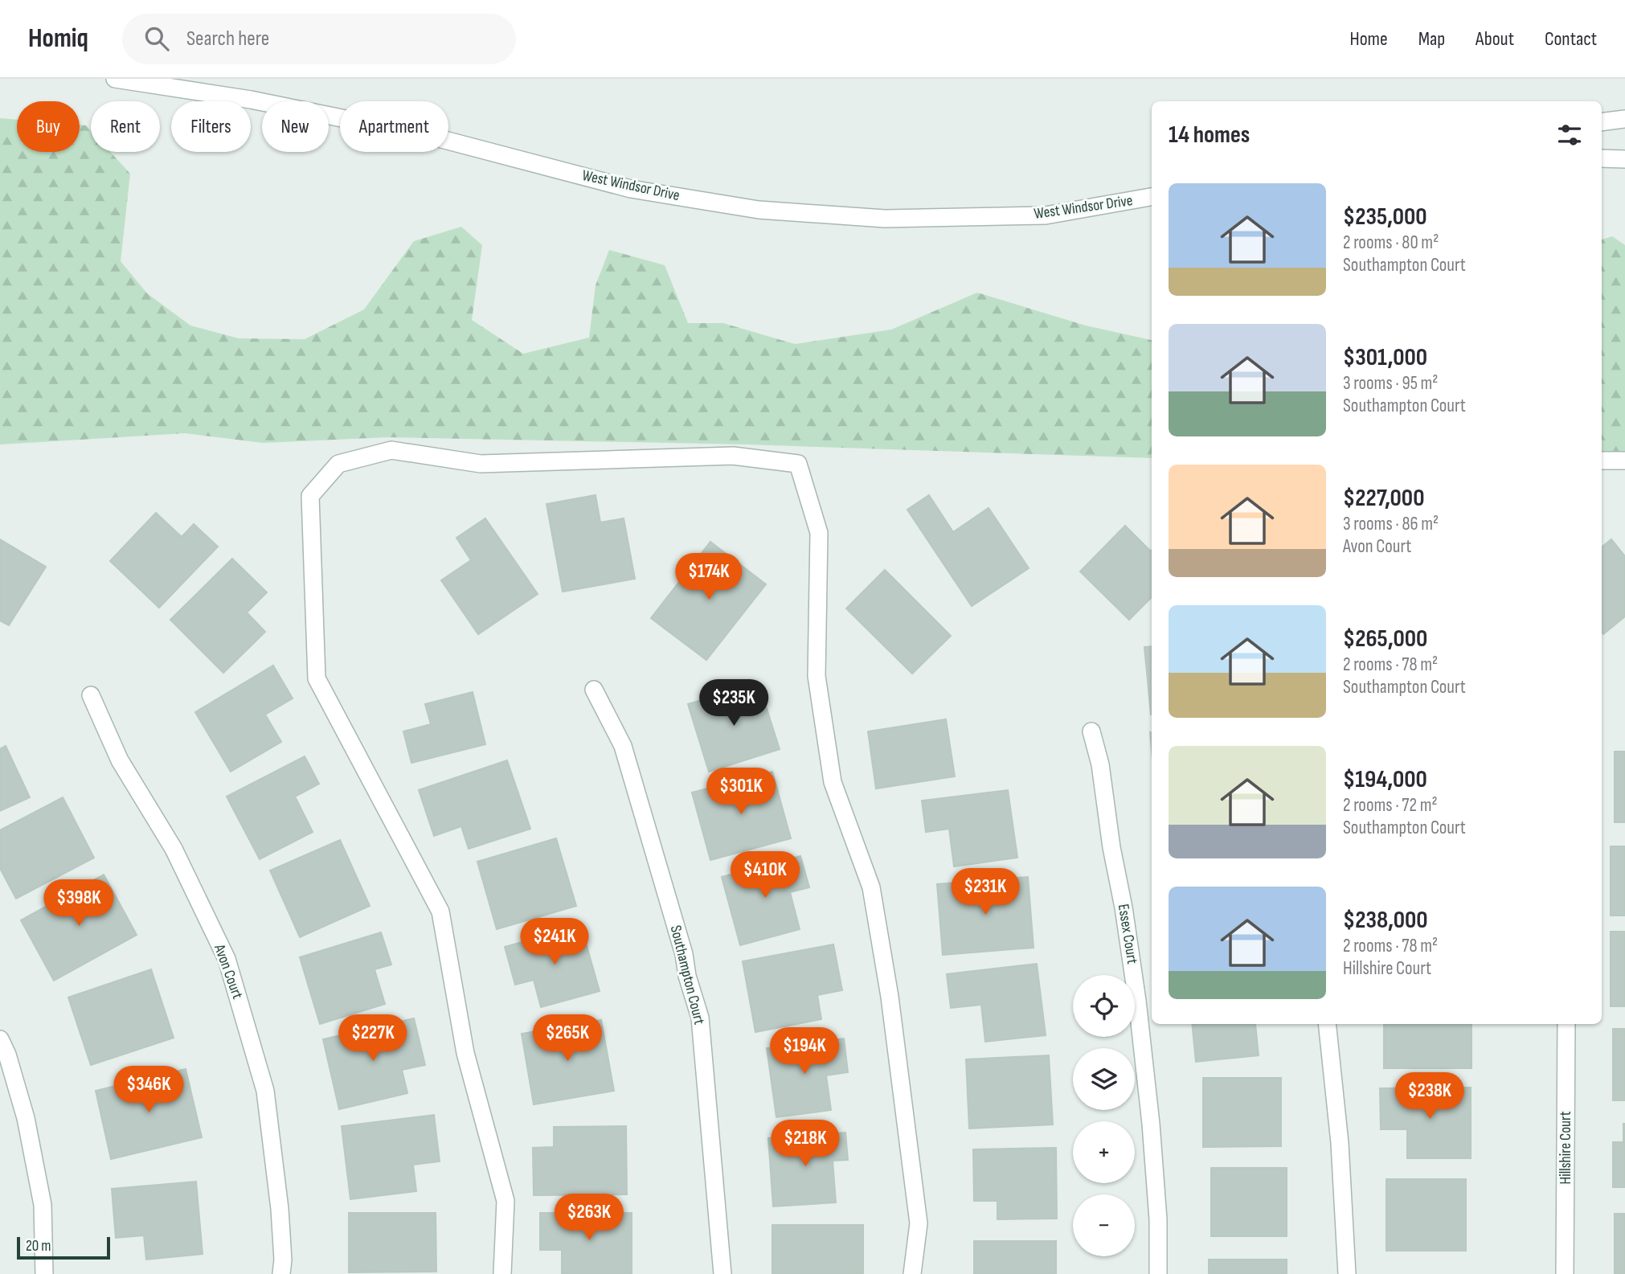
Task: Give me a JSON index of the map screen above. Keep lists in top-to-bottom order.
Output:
{
  "streets": {
    "street": [
      "West Windsor Drive",
      "Essex Court",
      "Avon Court",
      "Southampton Court",
      "Hillshire Court"
    ]
  },
  "scale_bar": "20 m",
  "page": {
    "header": "Homiq",
    "search": "Search here",
    "nav": [
      "Home",
      "Map",
      "About",
      "Contact"
    ],
    "chip": [
      "Buy",
      "Rent",
      "Filters",
      "New",
      "Apartment"
    ],
    "heading": "14 homes",
    "list": [
      {
        "name": "$235,000",
        "note": "2 rooms · 80 m² · Southampton Court"
      },
      {
        "name": "$301,000",
        "note": "3 rooms · 95 m² · Southampton Court"
      },
      {
        "name": "$227,000",
        "note": "3 rooms · 86 m² · Avon Court"
      },
      {
        "name": "$265,000",
        "note": "2 rooms · 78 m² · Southampton Court"
      },
      {
        "name": "$194,000",
        "note": "2 rooms · 72 m² · Southampton Court"
      },
      {
        "name": "$238,000",
        "note": "2 rooms · 78 m² · Hillshire Court"
      }
    ],
    "price": [
      "$174K",
      "$235K",
      "$301K",
      "$410K",
      "$231K",
      "$398K",
      "$241K",
      "$227K",
      "$265K",
      "$194K",
      "$346K",
      "$238K",
      "$218K",
      "$263K"
    ],
    "map_buttons": ["+", "−"],
    "scale": "20 m"
  }
}
